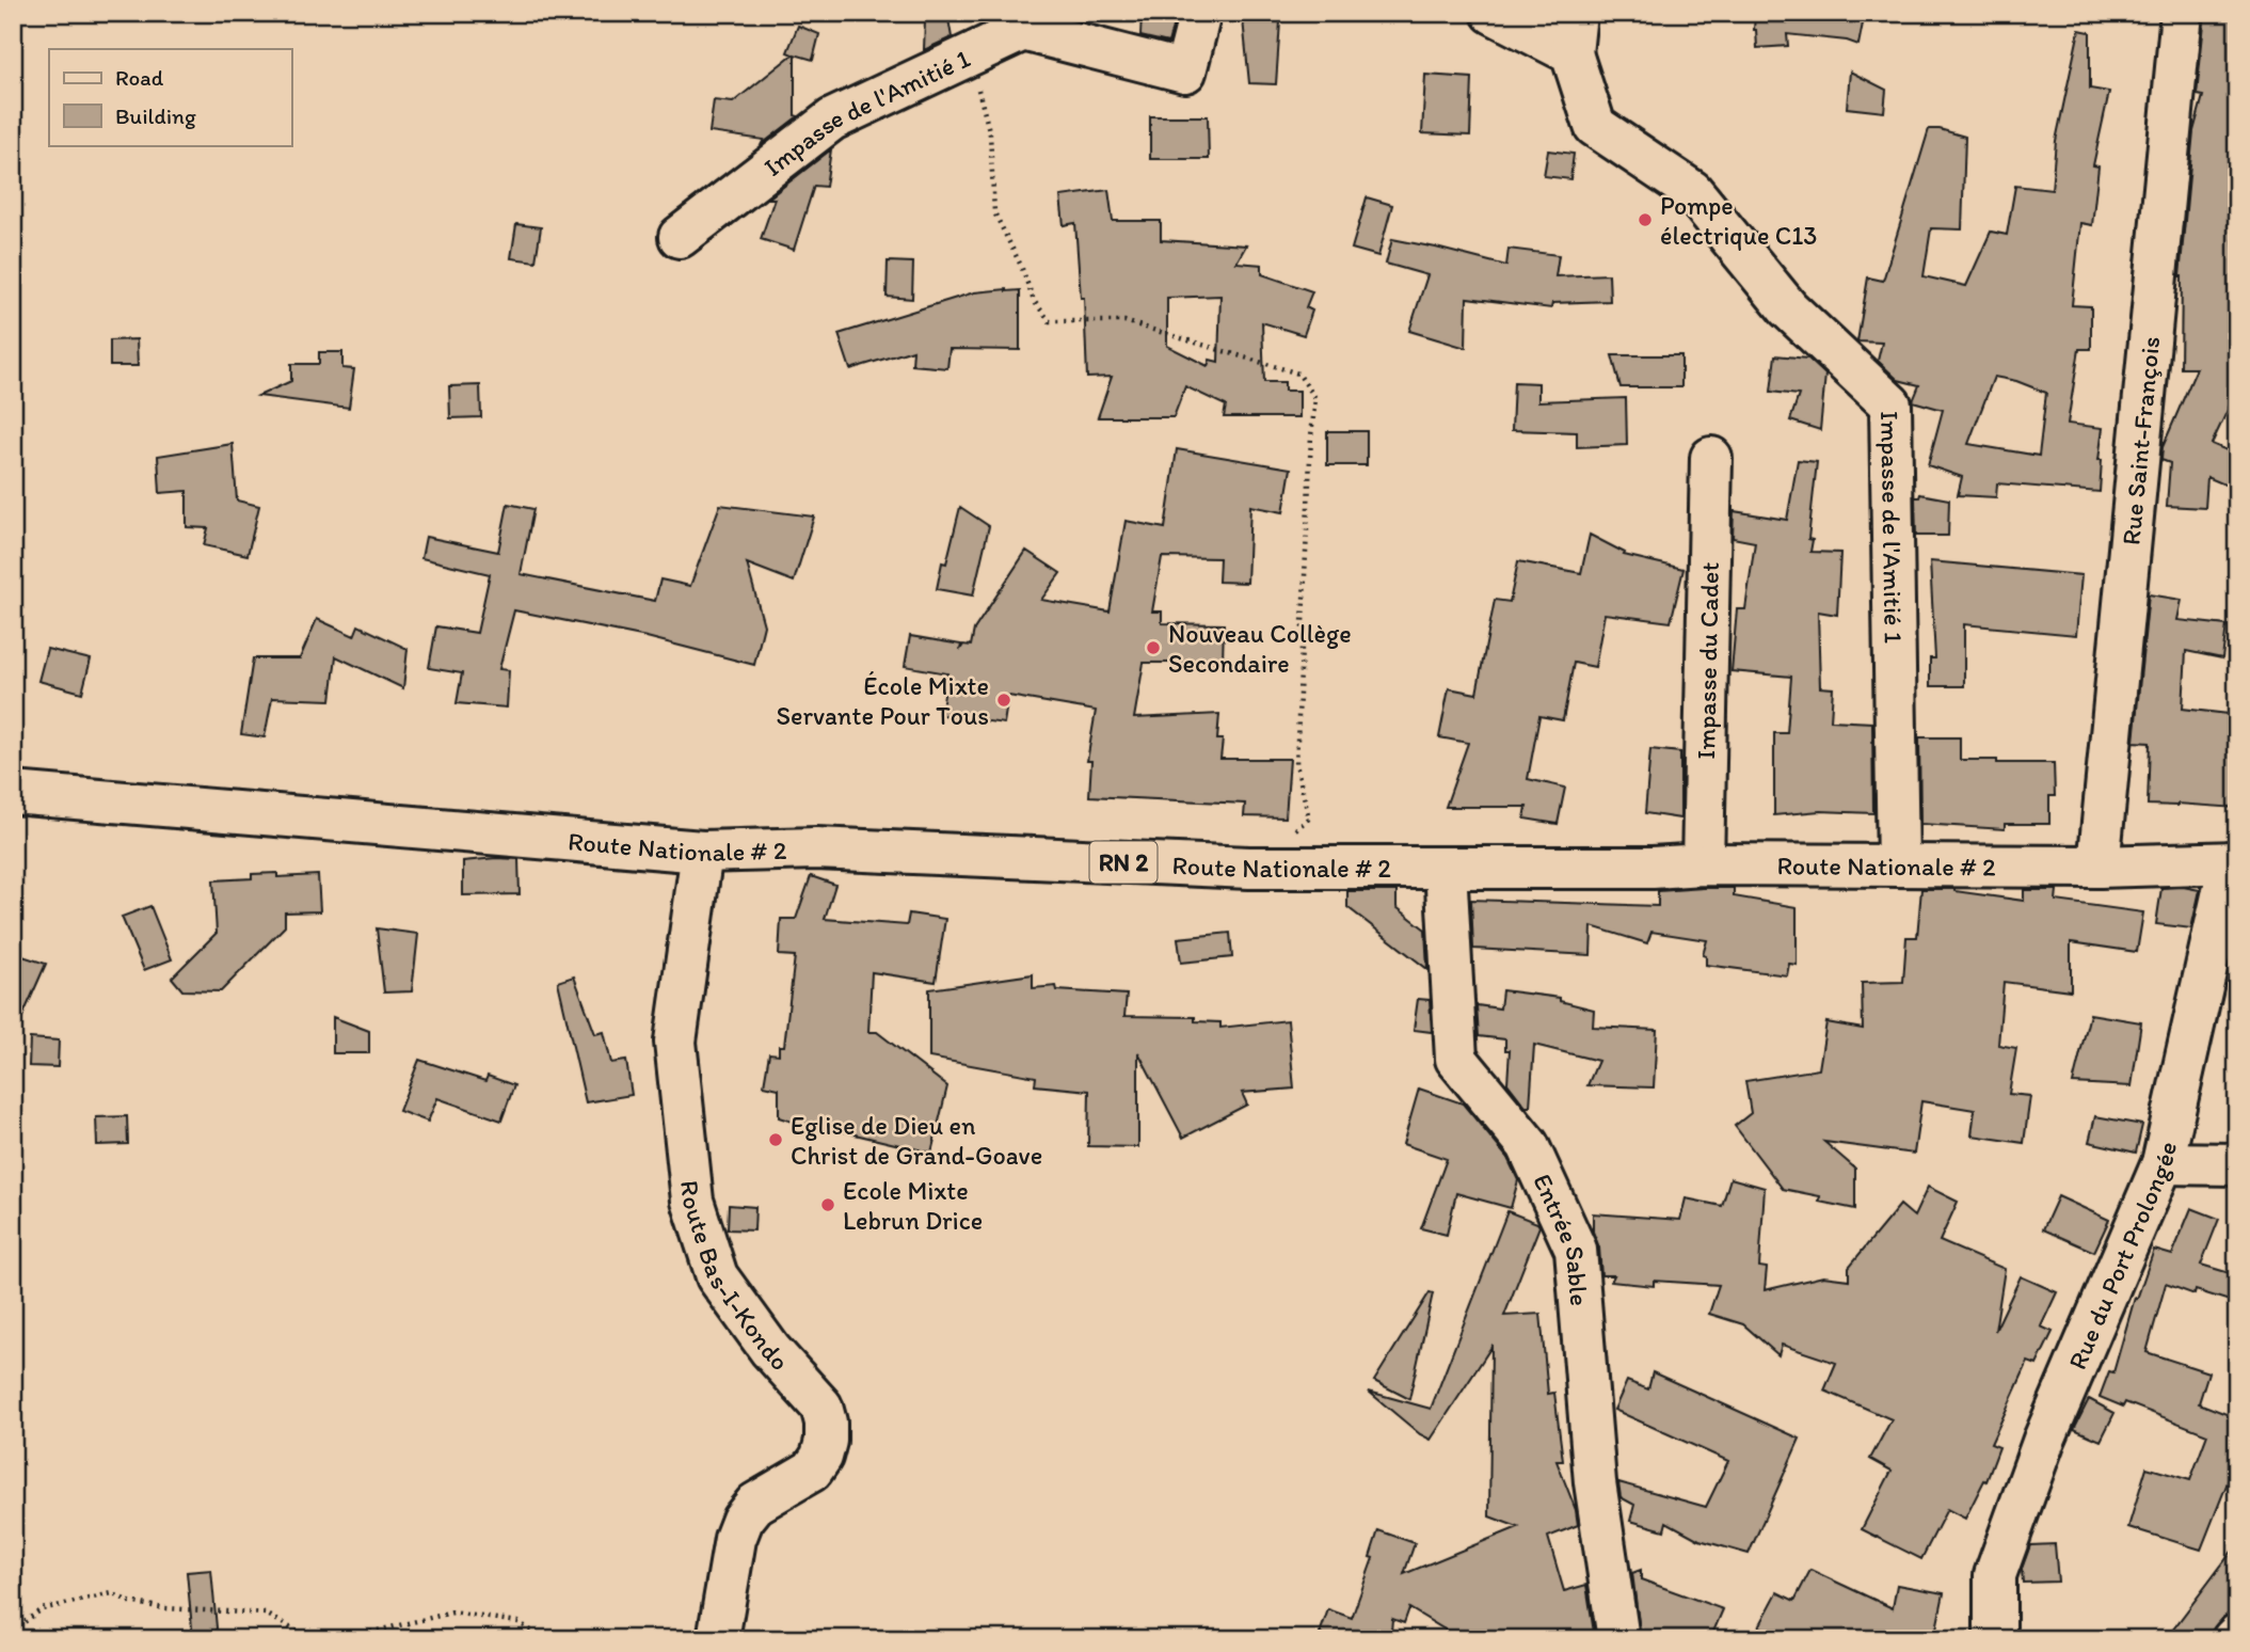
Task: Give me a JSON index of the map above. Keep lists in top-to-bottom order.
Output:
{
  "streets": {
    "street": [
      "Impasse de l'Amitié 1",
      "Rue Saint-François",
      "Impasse du Cadet",
      "Route Nationale # 2",
      "RN 2",
      "Entrée Sable",
      "Rue du Port Prolongée",
      "Route Bas-I-Kondo"
    ]
  },
  "crossings": [
    ["Impasse de l'Amitié 1", "Route Nationale # 2"],
    ["Rue Saint-François", "Route Nationale # 2"],
    ["Impasse du Cadet", "Route Nationale # 2"],
    ["Route Nationale # 2", "Entrée Sable"],
    ["Route Nationale # 2", "Rue du Port Prolongée"],
    ["Route Nationale # 2", "Route Bas-I-Kondo"]
  ],
  "places": [
    "Pompe électrique C13",
    "Nouveau Collège Secondaire",
    "École Mixte Servante Pour Tous",
    "Eglise de Dieu en Christ de Grand-Goave",
    "Ecole Mixte Lebrun Drice"
  ],
  "legend": ["Road", "Building"]
}
